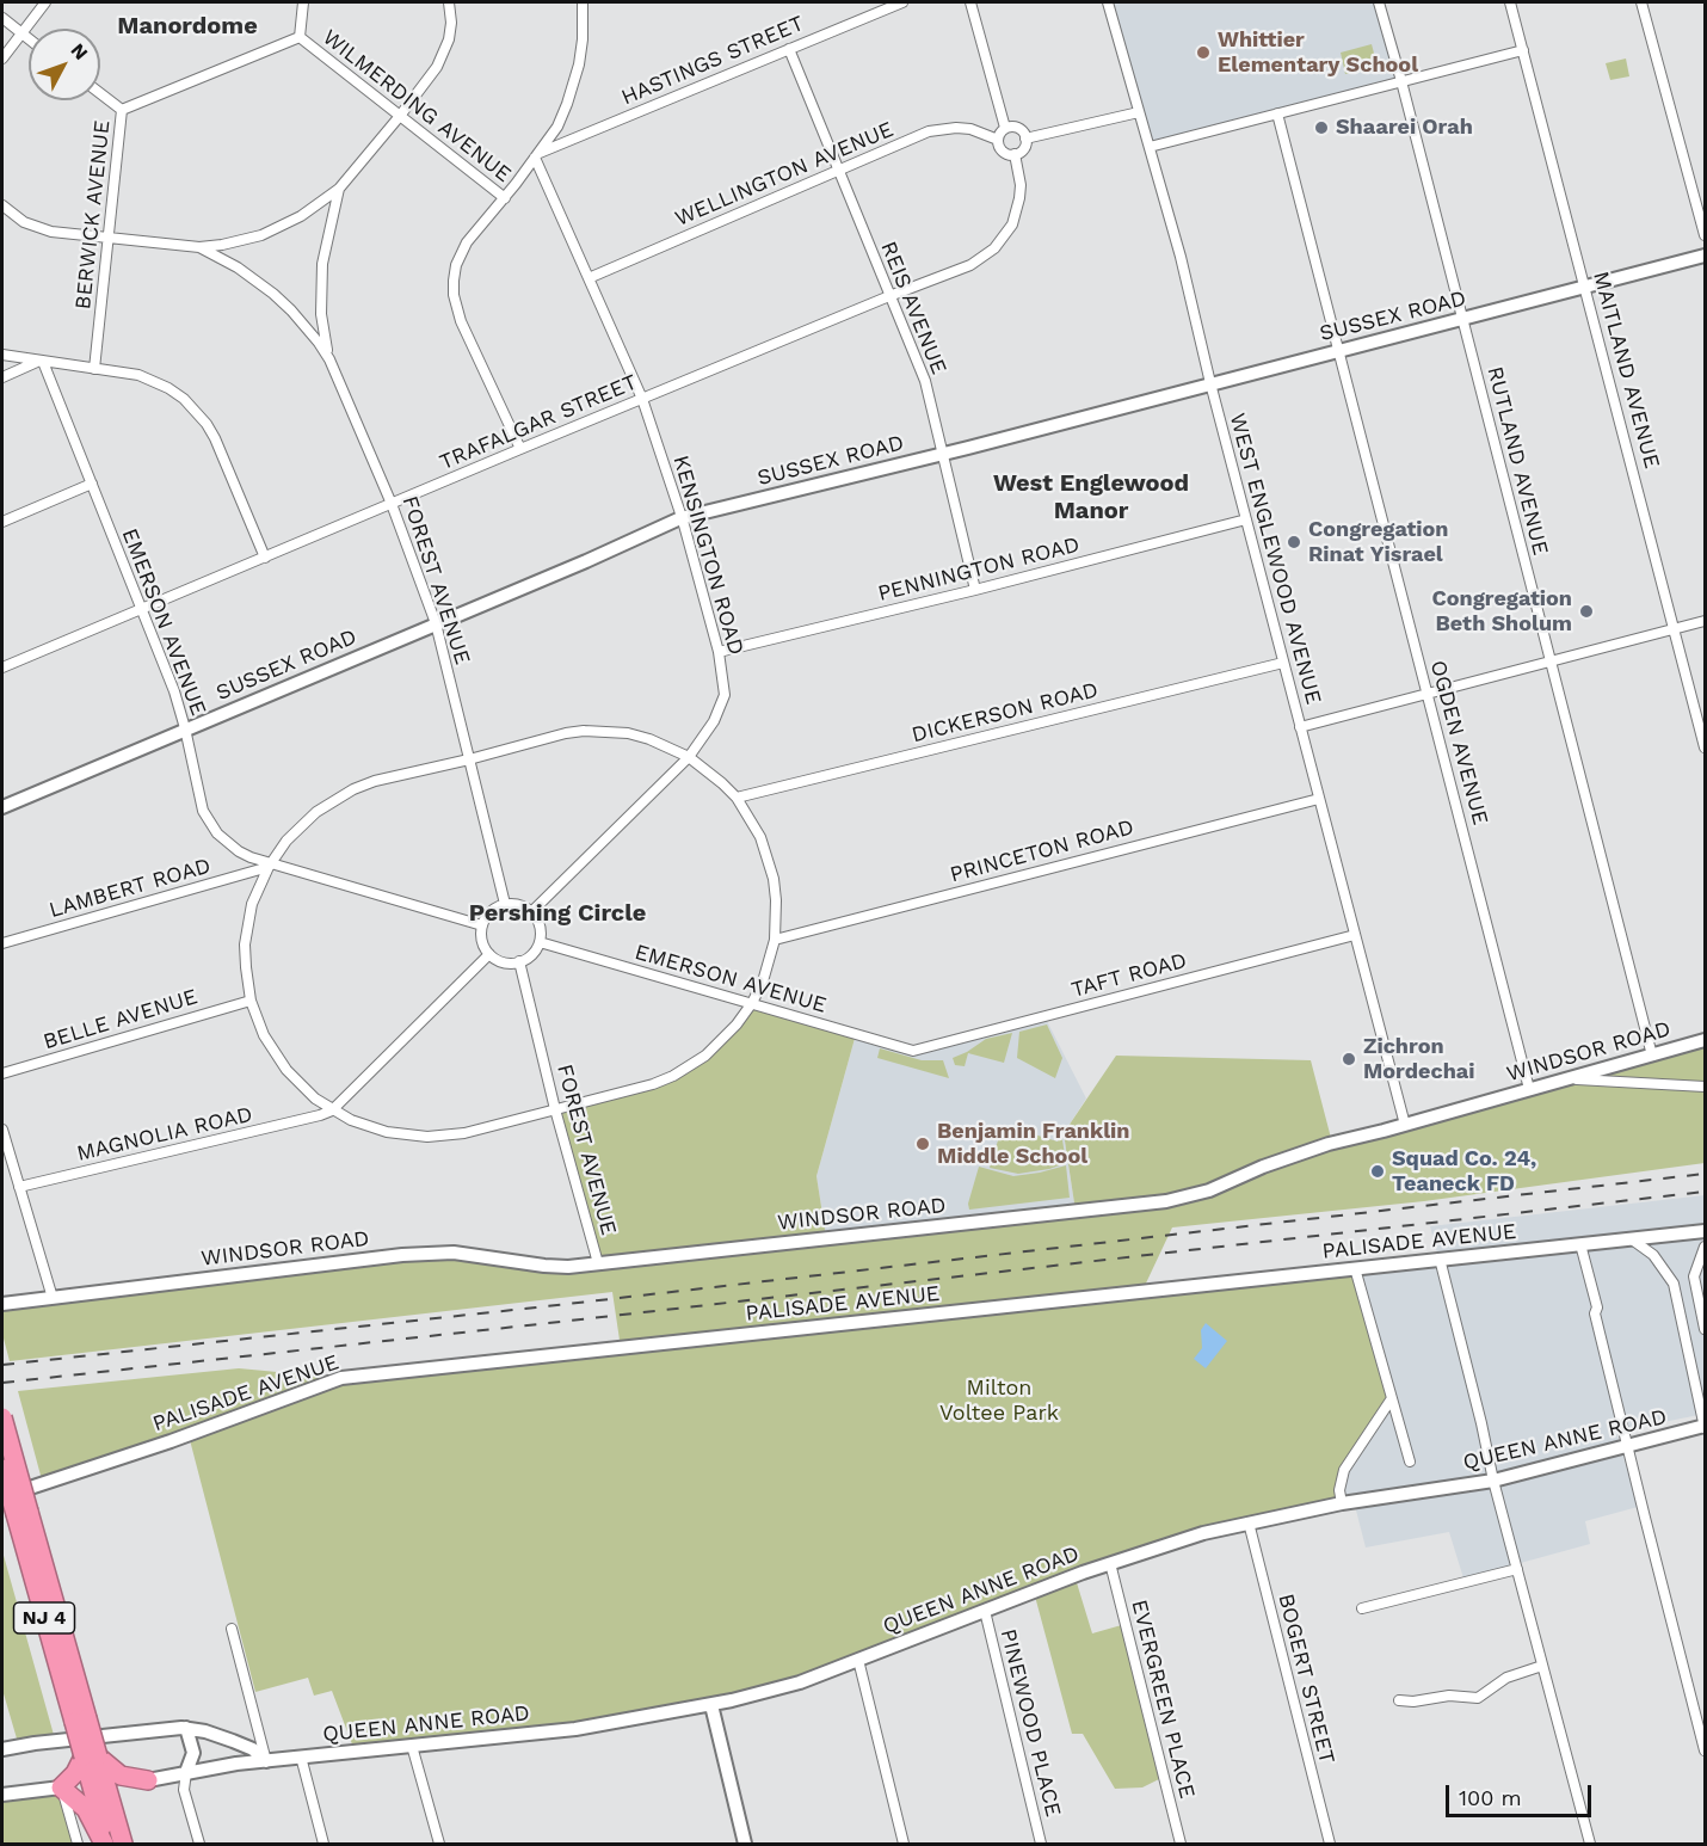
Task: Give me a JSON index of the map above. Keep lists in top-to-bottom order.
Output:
{
  "streets": {
    "highway": ["NJ 4"],
    "street": [
      "HASTINGS STREET",
      "WILMERDING AVENUE",
      "WELLINGTON AVENUE",
      "BERWICK AVENUE",
      "REIS AVENUE",
      "SUSSEX ROAD",
      "MAITLAND AVENUE",
      "TRAFALGAR STREET",
      "RUTLAND AVENUE",
      "KENSINGTON ROAD",
      "WEST ENGLEWOOD AVENUE",
      "PENNINGTON ROAD",
      "FOREST AVENUE",
      "EMERSON AVENUE",
      "DICKERSON ROAD",
      "OGDEN AVENUE",
      "PRINCETON ROAD",
      "LAMBERT ROAD",
      "TAFT ROAD",
      "BELLE AVENUE",
      "WINDSOR ROAD",
      "MAGNOLIA ROAD",
      "PALISADE AVENUE",
      "QUEEN ANNE ROAD",
      "BOGERT STREET",
      "EVERGREEN PLACE",
      "PINEWOOD PLACE"
    ]
  },
  "crossings": [
    ["HASTINGS STREET", "REIS AVENUE"],
    ["HASTINGS STREET", "KENSINGTON ROAD"],
    ["WELLINGTON AVENUE", "REIS AVENUE"],
    ["WELLINGTON AVENUE", "TRAFALGAR STREET"],
    ["WELLINGTON AVENUE", "KENSINGTON ROAD"],
    ["REIS AVENUE", "SUSSEX ROAD"],
    ["REIS AVENUE", "TRAFALGAR STREET"],
    ["REIS AVENUE", "PENNINGTON ROAD"],
    ["SUSSEX ROAD", "MAITLAND AVENUE"],
    ["SUSSEX ROAD", "RUTLAND AVENUE"],
    ["SUSSEX ROAD", "KENSINGTON ROAD"],
    ["SUSSEX ROAD", "WEST ENGLEWOOD AVENUE"],
    ["SUSSEX ROAD", "FOREST AVENUE"],
    ["SUSSEX ROAD", "EMERSON AVENUE"],
    ["SUSSEX ROAD", "OGDEN AVENUE"],
    ["TRAFALGAR STREET", "KENSINGTON ROAD"],
    ["TRAFALGAR STREET", "FOREST AVENUE"],
    ["TRAFALGAR STREET", "EMERSON AVENUE"],
    ["RUTLAND AVENUE", "WINDSOR ROAD"],
    ["KENSINGTON ROAD", "PENNINGTON ROAD"],
    ["KENSINGTON ROAD", "FOREST AVENUE"],
    ["KENSINGTON ROAD", "EMERSON AVENUE"],
    ["WEST ENGLEWOOD AVENUE", "PENNINGTON ROAD"],
    ["WEST ENGLEWOOD AVENUE", "DICKERSON ROAD"],
    ["WEST ENGLEWOOD AVENUE", "PRINCETON ROAD"],
    ["WEST ENGLEWOOD AVENUE", "TAFT ROAD"],
    ["WEST ENGLEWOOD AVENUE", "WINDSOR ROAD"],
    ["FOREST AVENUE", "EMERSON AVENUE"],
    ["FOREST AVENUE", "WINDSOR ROAD"],
    ["EMERSON AVENUE", "LAMBERT ROAD"],
    ["EMERSON AVENUE", "TAFT ROAD"],
    ["OGDEN AVENUE", "WINDSOR ROAD"],
    ["QUEEN ANNE ROAD", "BOGERT STREET"],
    ["QUEEN ANNE ROAD", "EVERGREEN PLACE"],
    ["QUEEN ANNE ROAD", "PINEWOOD PLACE"]
  ],
  "districts": ["Manordome", "West Englewood Manor", "Pershing Circle"],
  "parks": ["Milton Voltee Park"],
  "places": [
    "Whittier Elementary School",
    "Shaarei Orah",
    "Congregation Rinat Yisrael",
    "Congregation Beth Sholum",
    "Zichron Mordechai",
    "Benjamin Franklin Middle School",
    "Squad Co. 24, Teaneck FD"
  ],
  "scale_bar": "100 m",
  "north": "top right"
}
